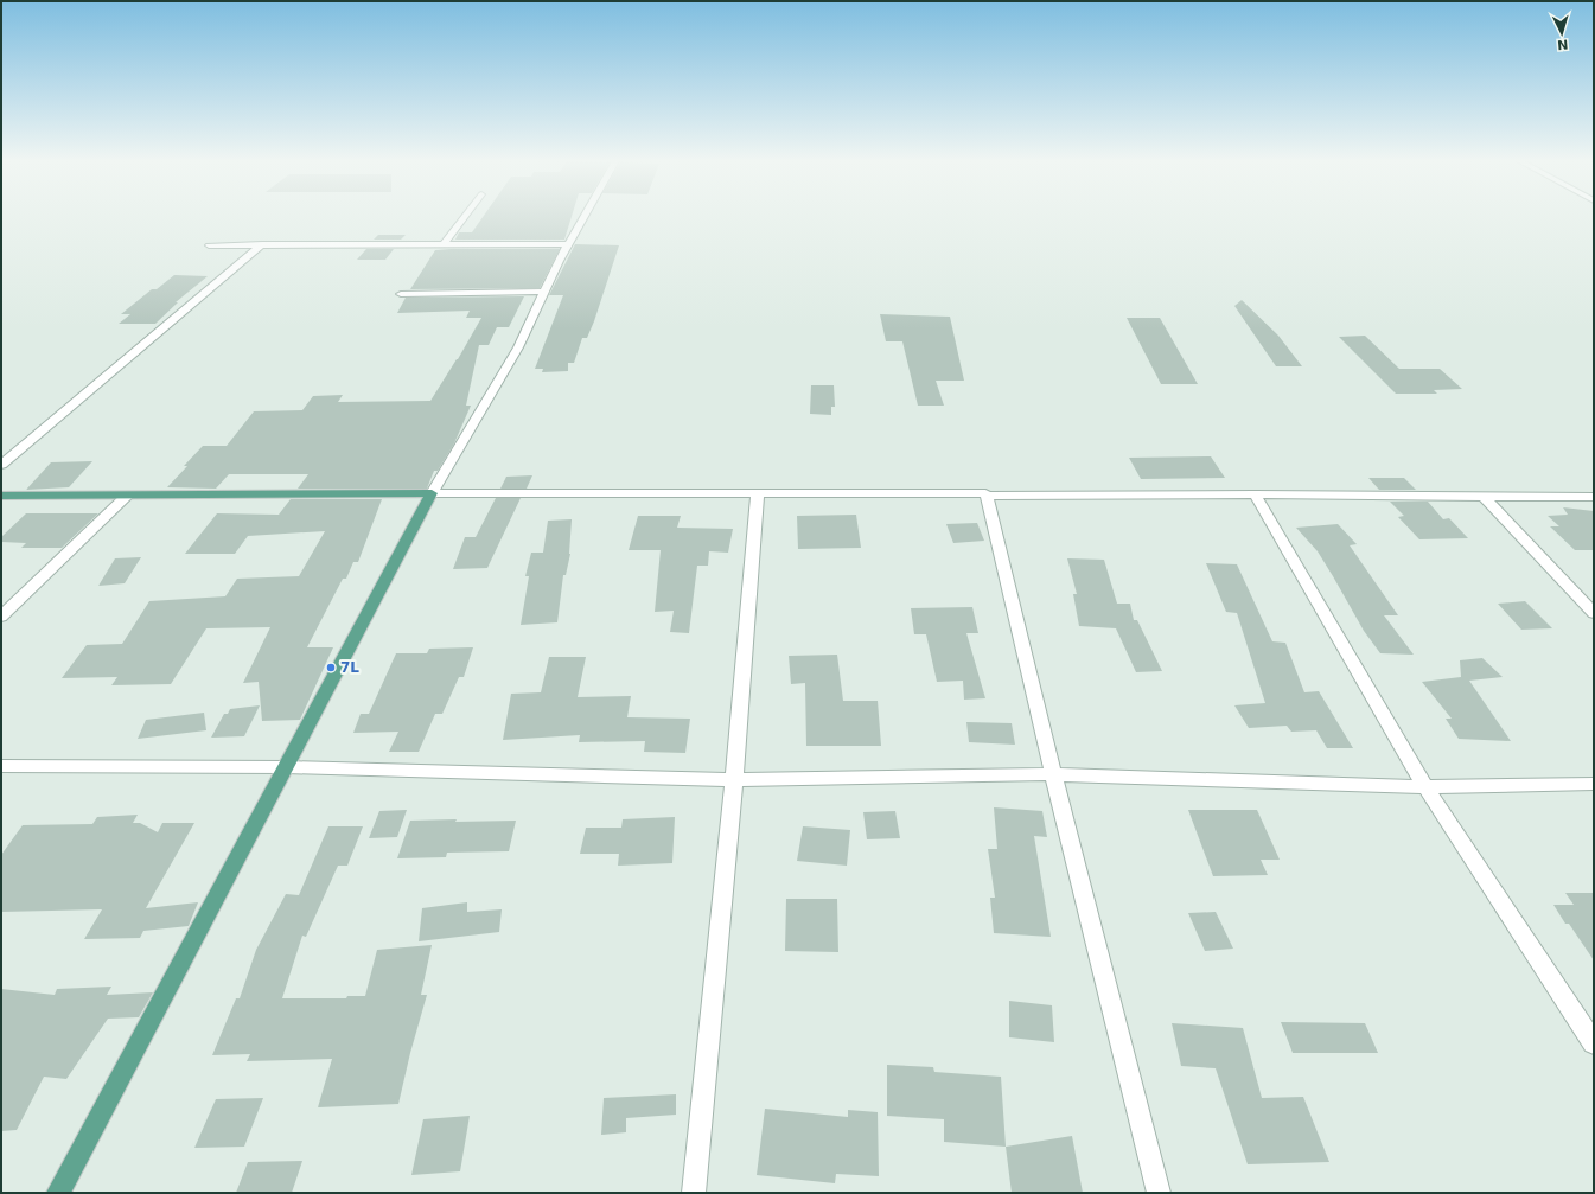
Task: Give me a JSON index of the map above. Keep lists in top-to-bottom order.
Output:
{
  "places": ["7L"],
  "north": "bottom"
}
